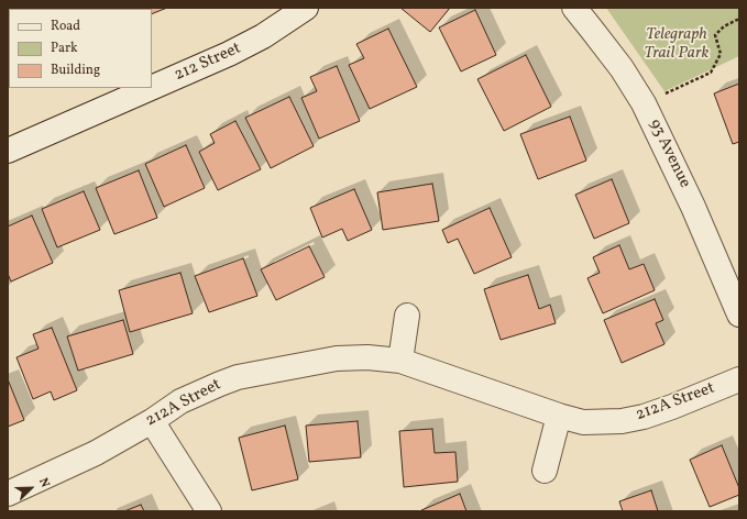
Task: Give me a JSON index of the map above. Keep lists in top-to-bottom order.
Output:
{
  "streets": {
    "street": ["212 Street", "93 Avenue", "212A Street"]
  },
  "parks": ["Telegraph Trail Park"],
  "legend": ["Road", "Park", "Building"],
  "north": "top right"
}
